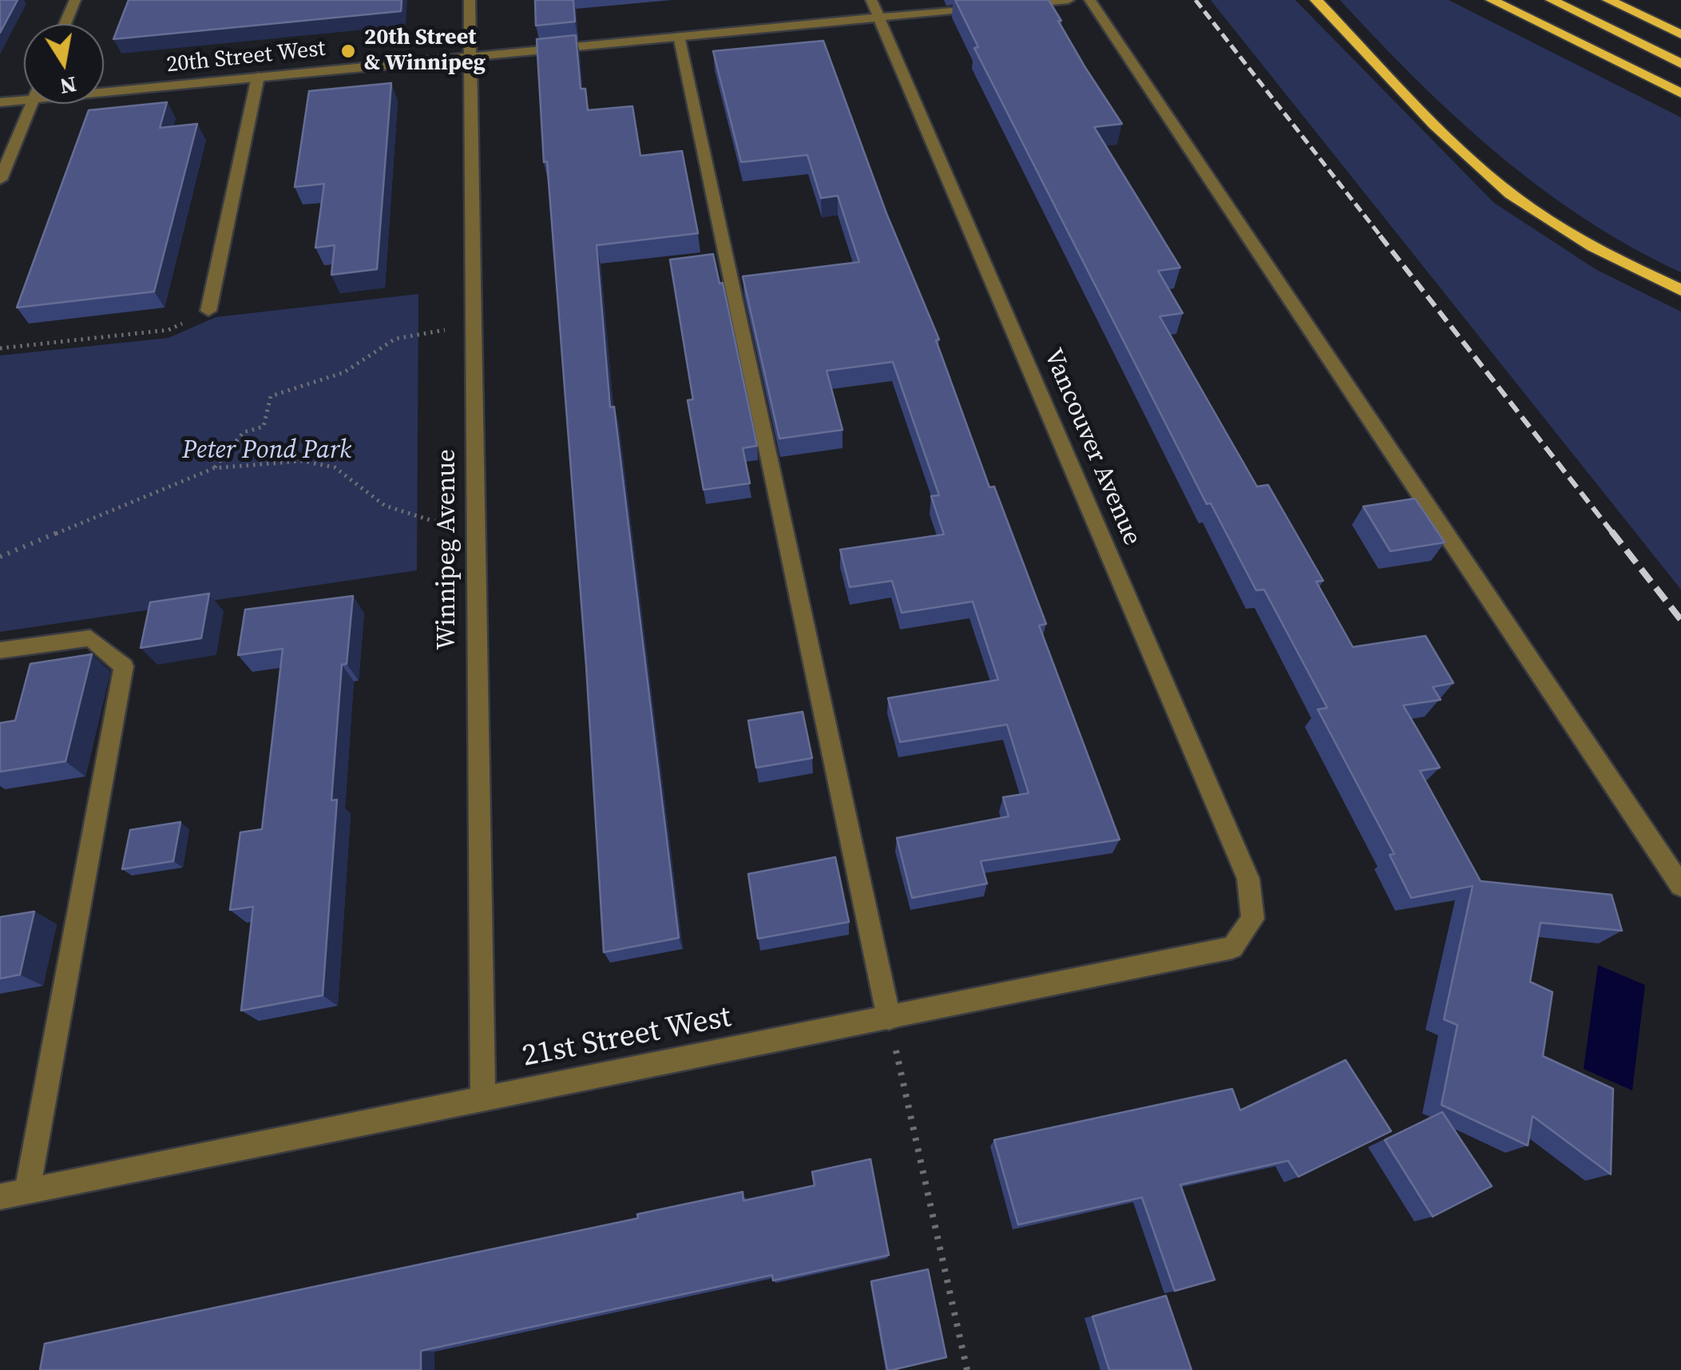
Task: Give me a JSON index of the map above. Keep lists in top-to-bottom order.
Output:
{
  "streets": {
    "street": [
      "20th Street West",
      "Vancouver Avenue",
      "Winnipeg Avenue",
      "21st Street West"
    ]
  },
  "crossings": [
    ["20th Street West", "Vancouver Avenue"],
    ["20th Street West", "Winnipeg Avenue"],
    ["Vancouver Avenue", "21st Street West"],
    ["Winnipeg Avenue", "21st Street West"]
  ],
  "parks": ["Peter Pond Park"],
  "places": ["20th Street & Winnipeg"],
  "north": "bottom"
}
